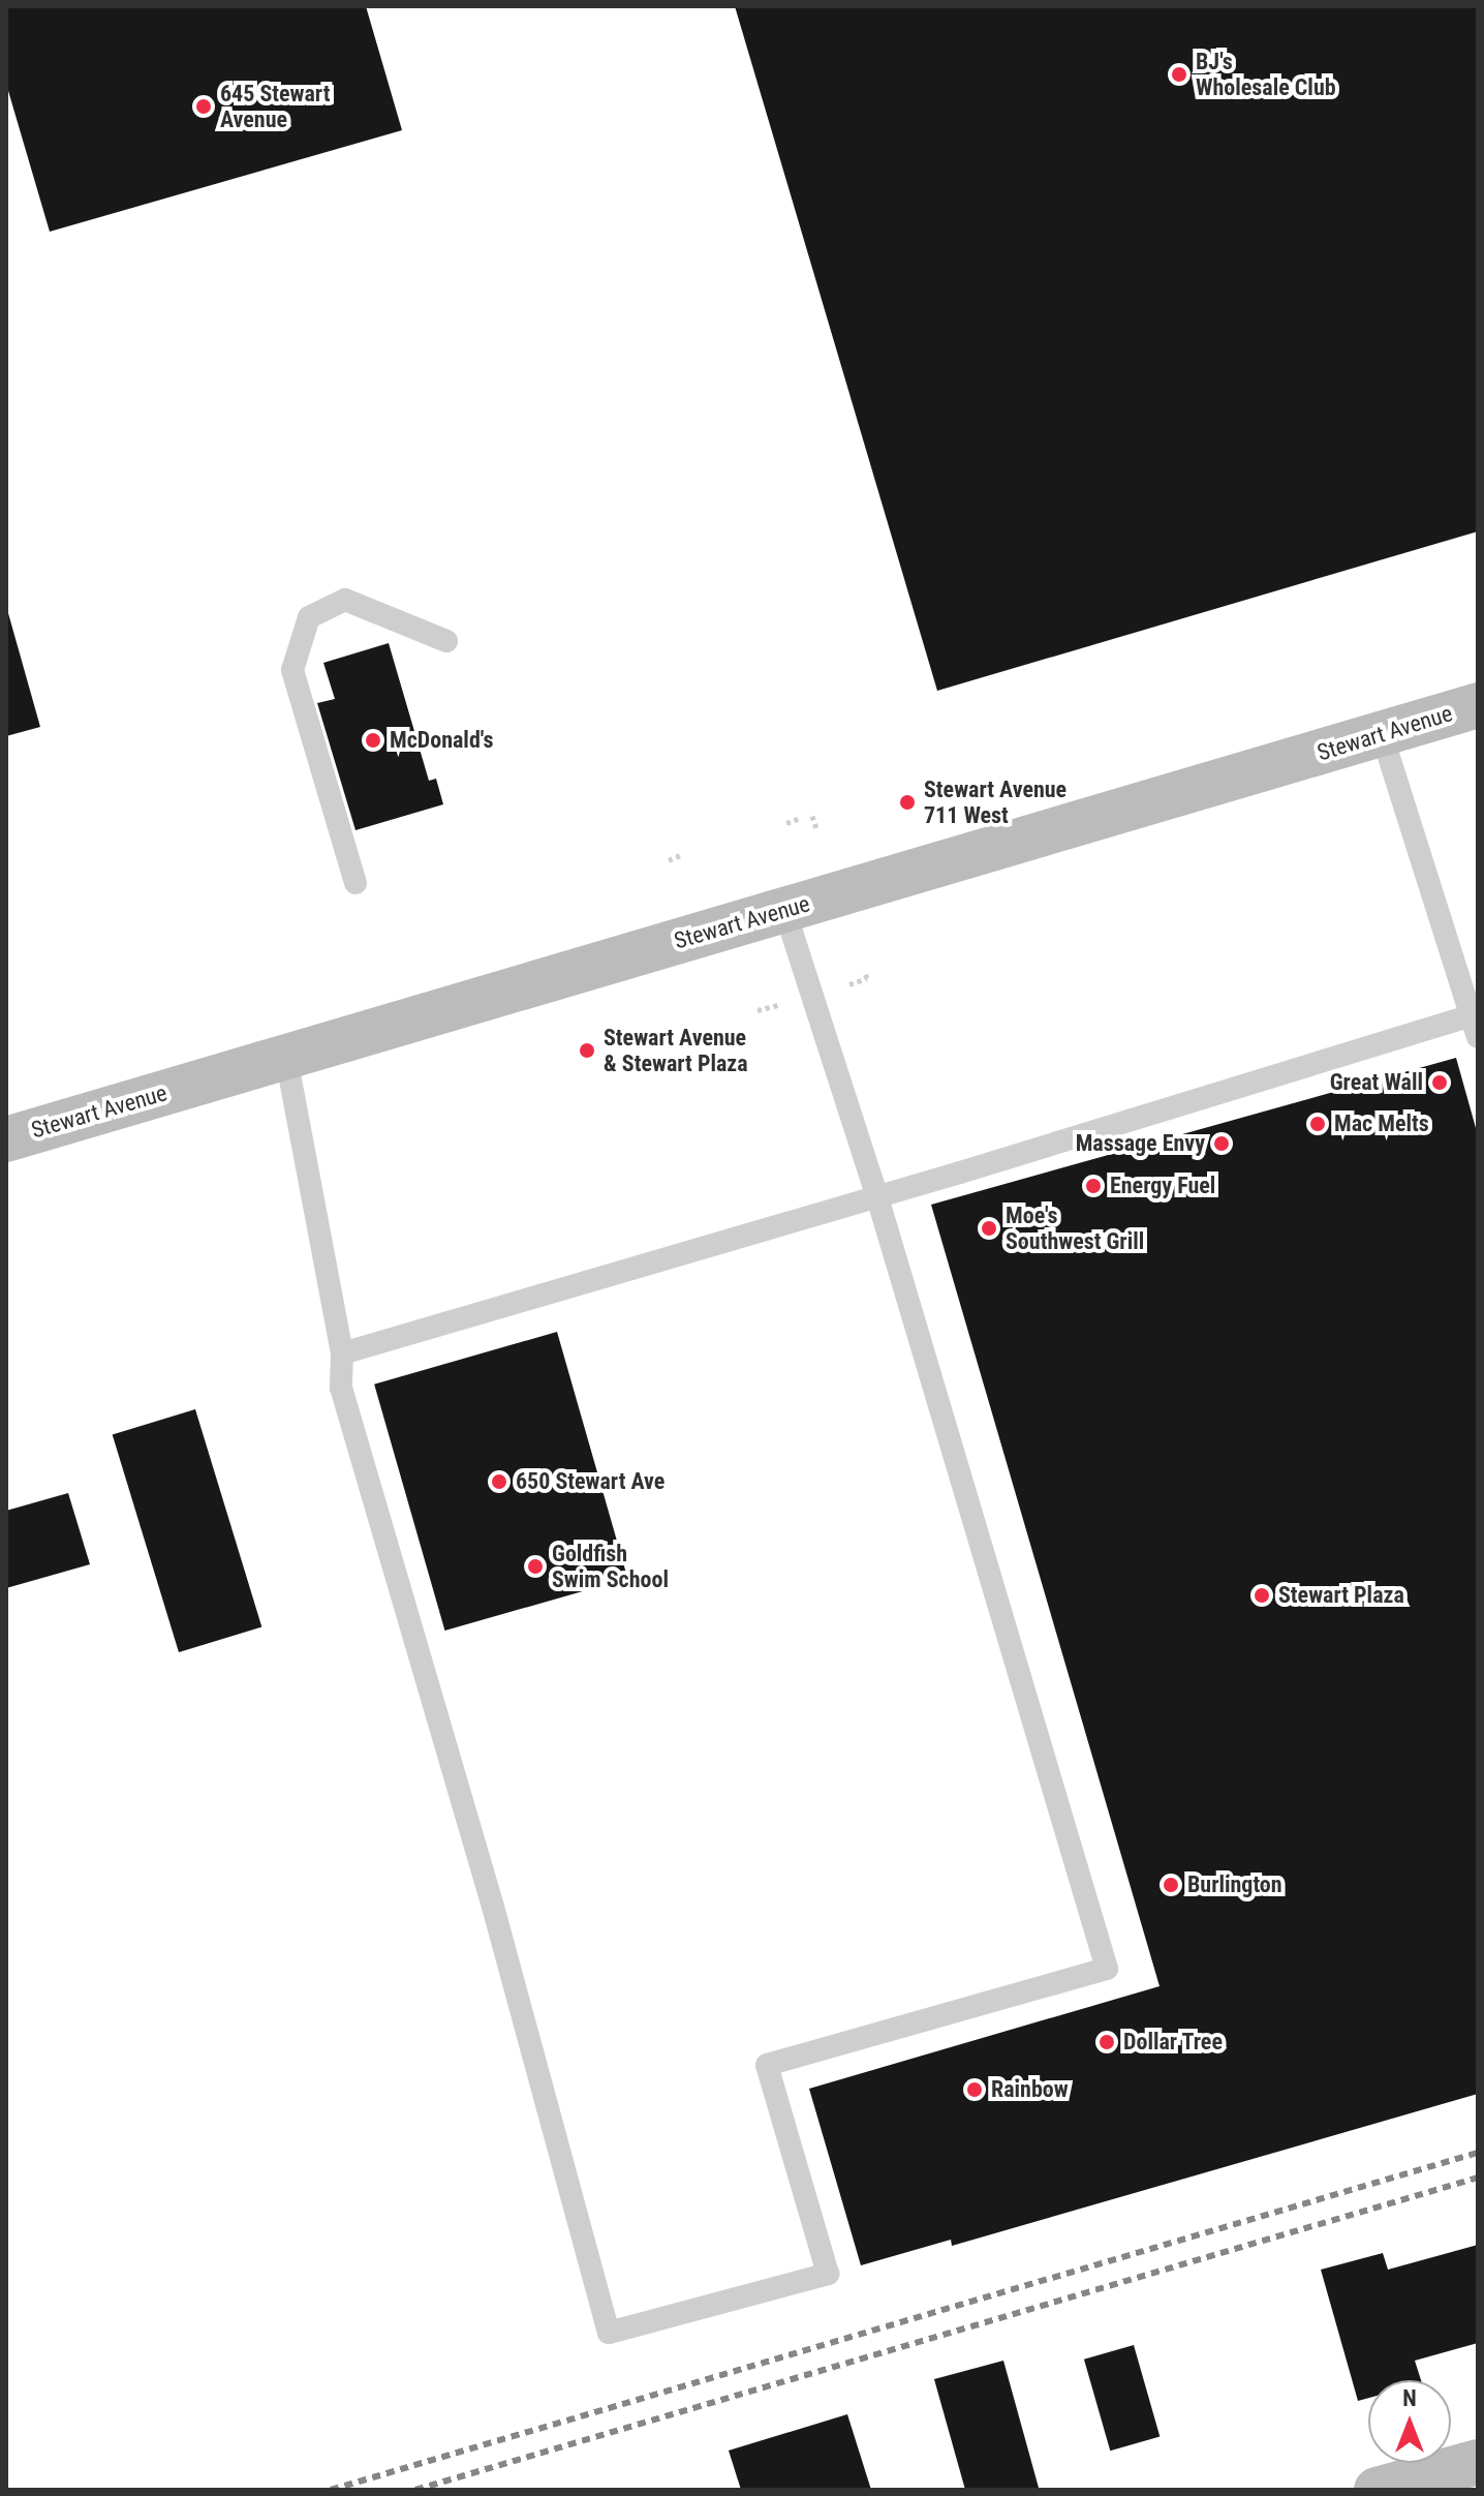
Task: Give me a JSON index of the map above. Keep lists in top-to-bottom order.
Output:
{
  "streets": {
    "main road": ["Stewart Avenue"]
  },
  "places": [
    "BJ's Wholesale Club",
    "645 Stewart Avenue",
    "McDonald's",
    "Stewart Avenue 711 West",
    "Stewart Avenue & Stewart Plaza",
    "Great Wall",
    "Mac Melts",
    "Massage Envy",
    "Energy Fuel",
    "Moe's Southwest Grill",
    "650 Stewart Ave",
    "Goldfish Swim School",
    "Stewart Plaza",
    "Burlington",
    "Dollar Tree",
    "Rainbow"
  ],
  "north": "top"
}
